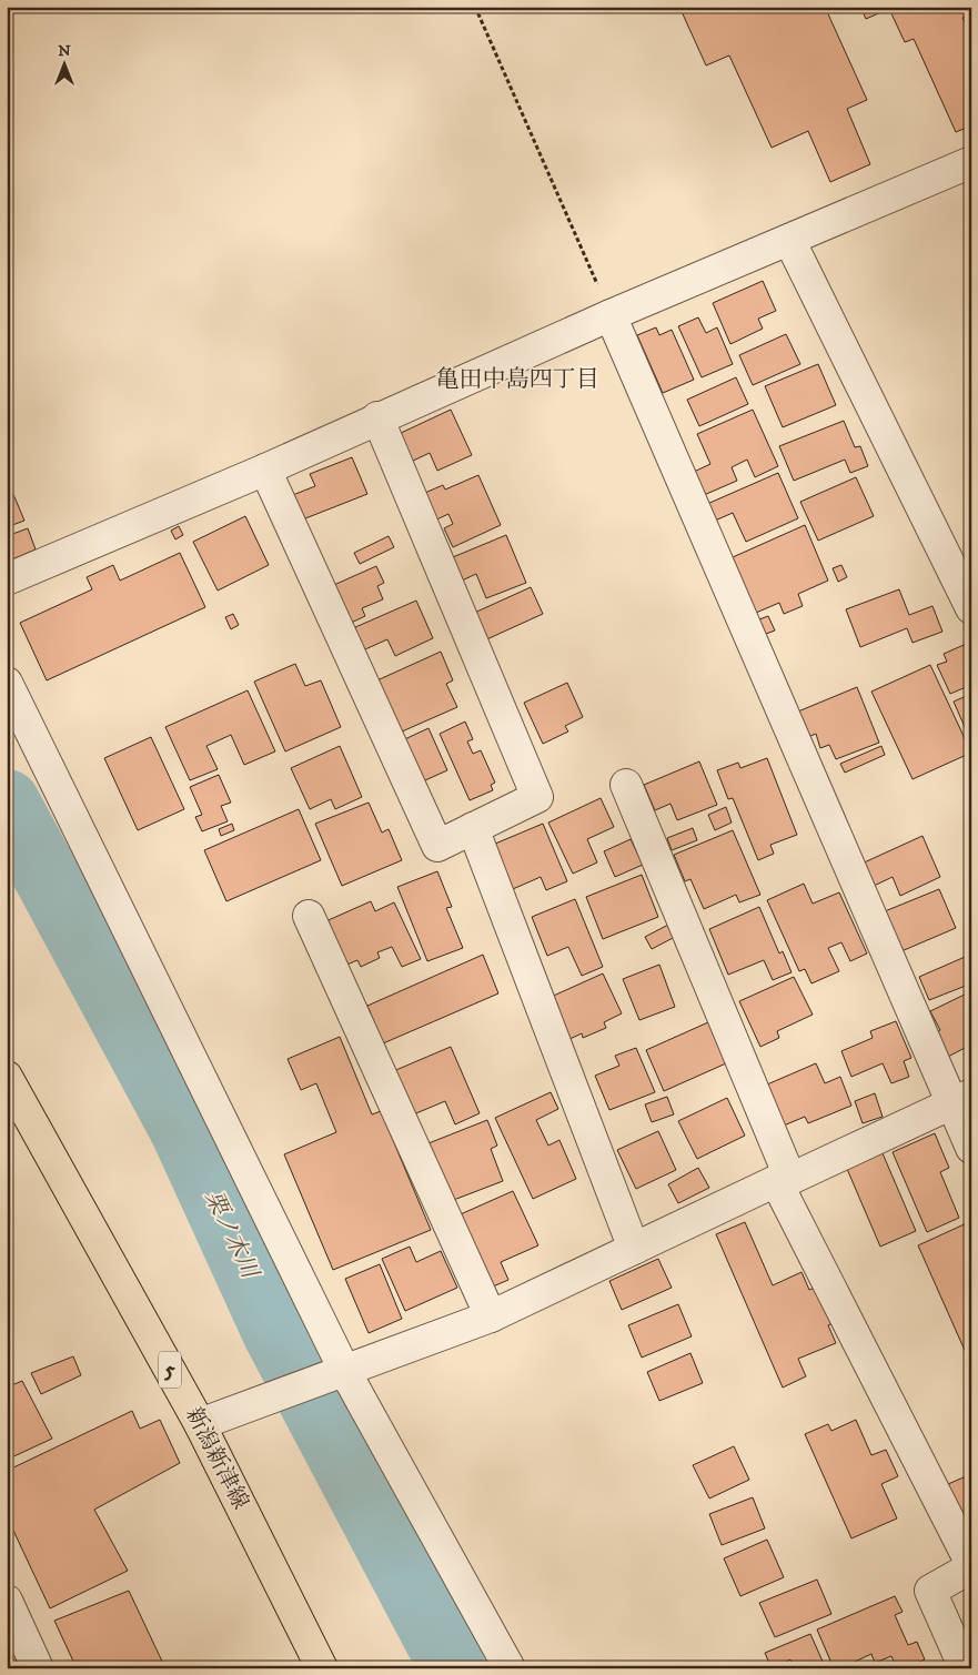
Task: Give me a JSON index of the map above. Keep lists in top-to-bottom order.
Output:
{
  "streets": {
    "main road": ["5", "新潟新津線"]
  },
  "districts": ["亀田中島四丁目"],
  "water": ["栗ノ木川"],
  "north": "top"
}
